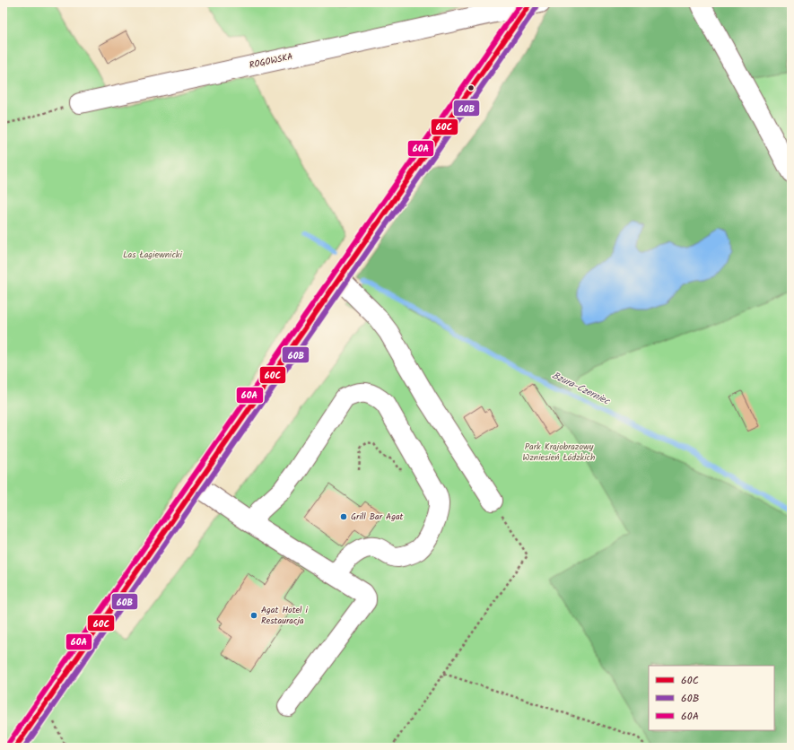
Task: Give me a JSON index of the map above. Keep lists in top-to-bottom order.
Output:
{
  "streets": {
    "main road": ["ROGOWSKA"]
  },
  "water": ["Bzura-Czerniec"],
  "parks": ["Las Łagiewnicki", "Park Krajobrazowy Wzniesień Łódzkich"],
  "places": ["Grill Bar Agat", "Agat Hotel i Restauracja"],
  "lines": ["transit line 60C", "transit line 60A", "transit line 60B"],
  "legend": ["60C", "60B", "60A"]
}
